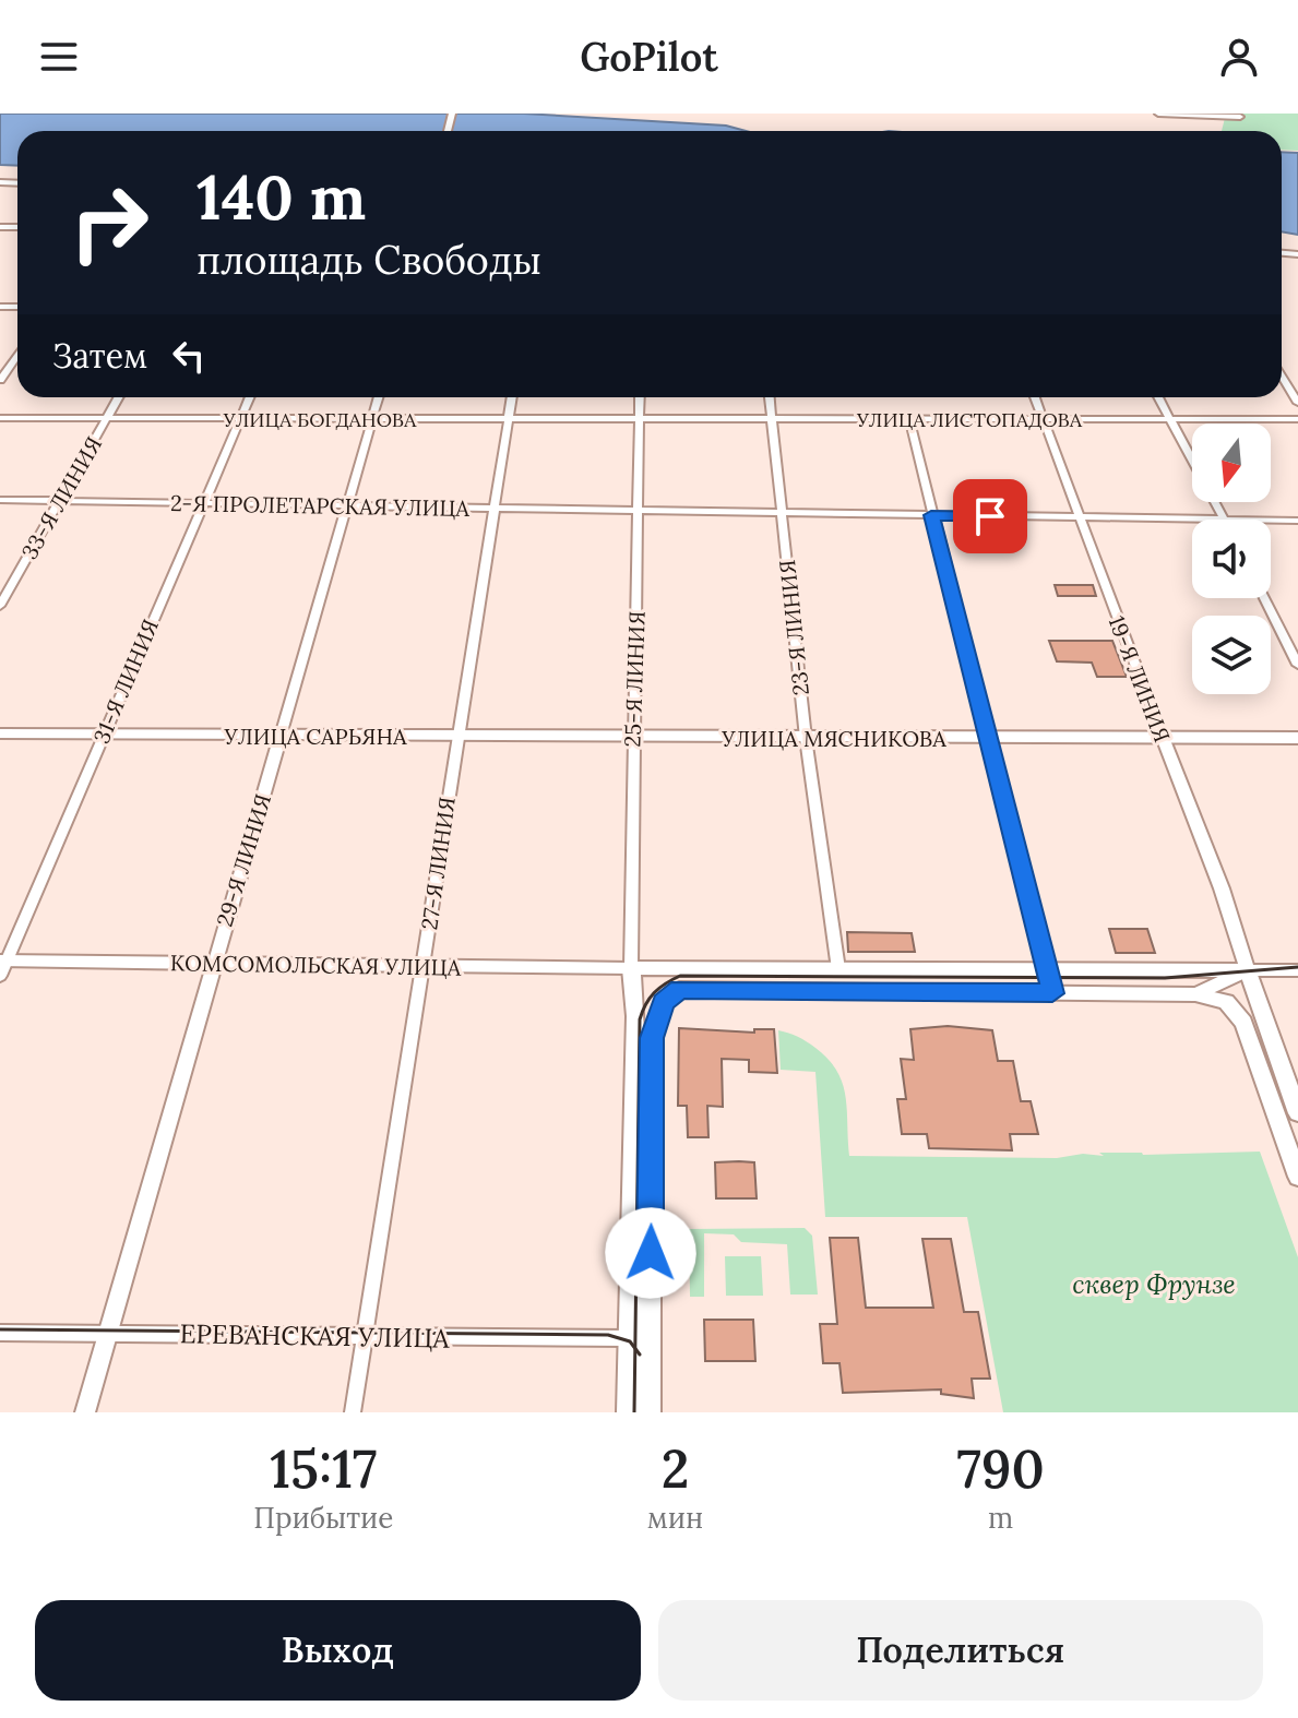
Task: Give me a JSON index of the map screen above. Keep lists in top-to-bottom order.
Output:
{
  "streets": {
    "main road": ["УЛИЦА САРЬЯНА", "УЛИЦА МЯСНИКОВА"],
    "street": [
      "УЛИЦА БОГДАНОВА",
      "УЛИЦА ЛИСТОПАДОВА",
      "33-Я ЛИНИЯ",
      "2-Я ПРОЛЕТАРСКАЯ УЛИЦА",
      "23-Я ЛИНИЯ",
      "25-Я ЛИНИЯ",
      "19-Я ЛИНИЯ",
      "31-Я ЛИНИЯ",
      "29-Я ЛИНИЯ",
      "27-Я ЛИНИЯ",
      "КОМСОМОЛЬСКАЯ УЛИЦА",
      "ЕРЕВАНСКАЯ УЛИЦА"
    ]
  },
  "crossings": [
    ["УЛИЦА БОГДАНОВА", "УЛИЦА ЛИСТОПАДОВА"],
    ["УЛИЦА БОГДАНОВА", "33-Я ЛИНИЯ"],
    ["УЛИЦА БОГДАНОВА", "25-Я ЛИНИЯ"],
    ["УЛИЦА БОГДАНОВА", "31-Я ЛИНИЯ"],
    ["УЛИЦА БОГДАНОВА", "29-Я ЛИНИЯ"],
    ["УЛИЦА БОГДАНОВА", "27-Я ЛИНИЯ"],
    ["УЛИЦА ЛИСТОПАДОВА", "23-Я ЛИНИЯ"],
    ["УЛИЦА ЛИСТОПАДОВА", "25-Я ЛИНИЯ"],
    ["УЛИЦА ЛИСТОПАДОВА", "19-Я ЛИНИЯ"],
    ["33-Я ЛИНИЯ", "2-Я ПРОЛЕТАРСКАЯ УЛИЦА"],
    ["2-Я ПРОЛЕТАРСКАЯ УЛИЦА", "23-Я ЛИНИЯ"],
    ["2-Я ПРОЛЕТАРСКАЯ УЛИЦА", "25-Я ЛИНИЯ"],
    ["2-Я ПРОЛЕТАРСКАЯ УЛИЦА", "19-Я ЛИНИЯ"],
    ["2-Я ПРОЛЕТАРСКАЯ УЛИЦА", "31-Я ЛИНИЯ"],
    ["2-Я ПРОЛЕТАРСКАЯ УЛИЦА", "29-Я ЛИНИЯ"],
    ["2-Я ПРОЛЕТАРСКАЯ УЛИЦА", "27-Я ЛИНИЯ"],
    ["23-Я ЛИНИЯ", "УЛИЦА МЯСНИКОВА"],
    ["25-Я ЛИНИЯ", "УЛИЦА САРЬЯНА"],
    ["25-Я ЛИНИЯ", "УЛИЦА МЯСНИКОВА"],
    ["25-Я ЛИНИЯ", "КОМСОМОЛЬСКАЯ УЛИЦА"],
    ["19-Я ЛИНИЯ", "УЛИЦА МЯСНИКОВА"],
    ["31-Я ЛИНИЯ", "УЛИЦА САРЬЯНА"],
    ["31-Я ЛИНИЯ", "КОМСОМОЛЬСКАЯ УЛИЦА"],
    ["УЛИЦА САРЬЯНА", "УЛИЦА МЯСНИКОВА"],
    ["УЛИЦА САРЬЯНА", "29-Я ЛИНИЯ"],
    ["УЛИЦА САРЬЯНА", "27-Я ЛИНИЯ"],
    ["29-Я ЛИНИЯ", "КОМСОМОЛЬСКАЯ УЛИЦА"],
    ["29-Я ЛИНИЯ", "ЕРЕВАНСКАЯ УЛИЦА"],
    ["27-Я ЛИНИЯ", "КОМСОМОЛЬСКАЯ УЛИЦА"],
    ["27-Я ЛИНИЯ", "ЕРЕВАНСКАЯ УЛИЦА"]
  ],
  "parks": ["сквер Фрунзе"],
  "north": "bottom",
  "page": {
    "header": "GoPilot",
    "turn": ["140 m", "площадь Свободы"],
    "then": "Затем",
    "eta": [
      "15:17",
      "Прибытие",
      "2",
      "мин",
      "790",
      "m"
    ],
    "buttons": ["Выход", "Поделиться"]
  }
}
